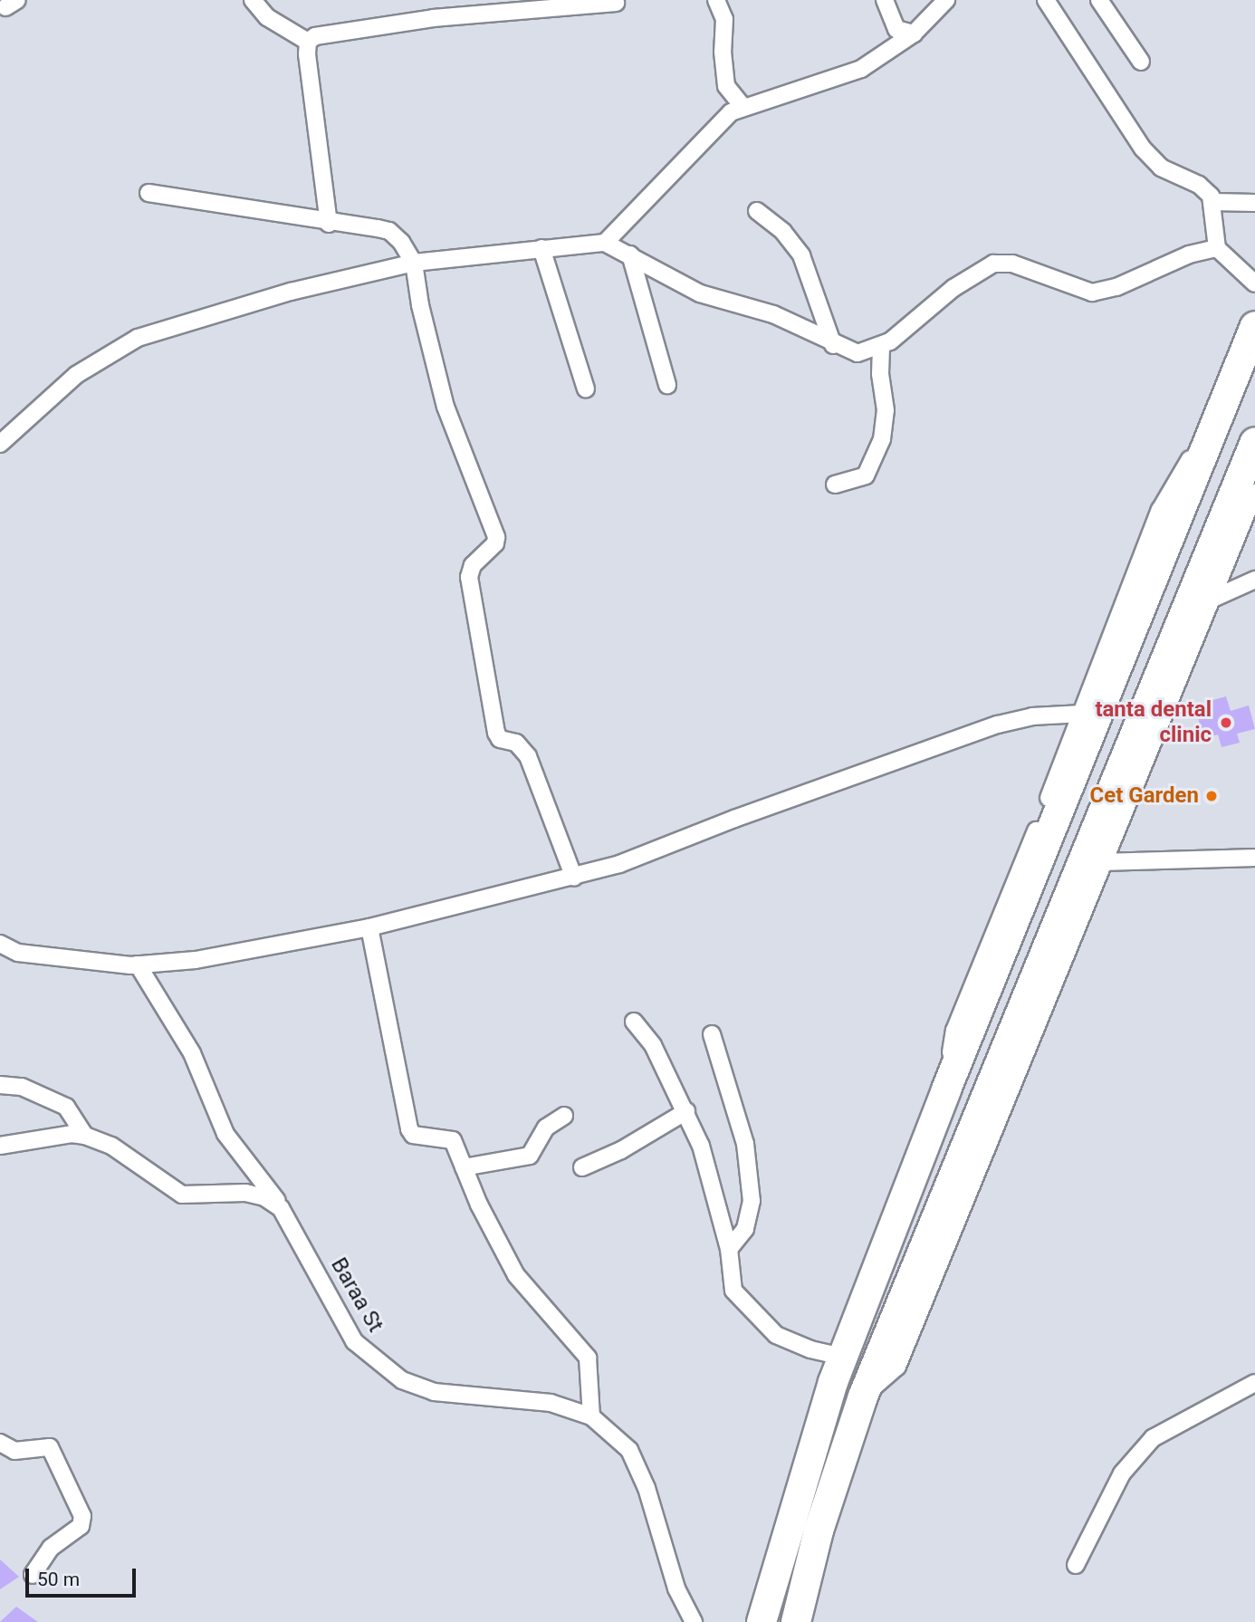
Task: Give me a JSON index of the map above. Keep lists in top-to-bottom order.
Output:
{
  "streets": {
    "street": ["Baraa St"]
  },
  "places": ["tanta dental clinic", "Cet Garden"],
  "scale_bar": "50 m"
}
